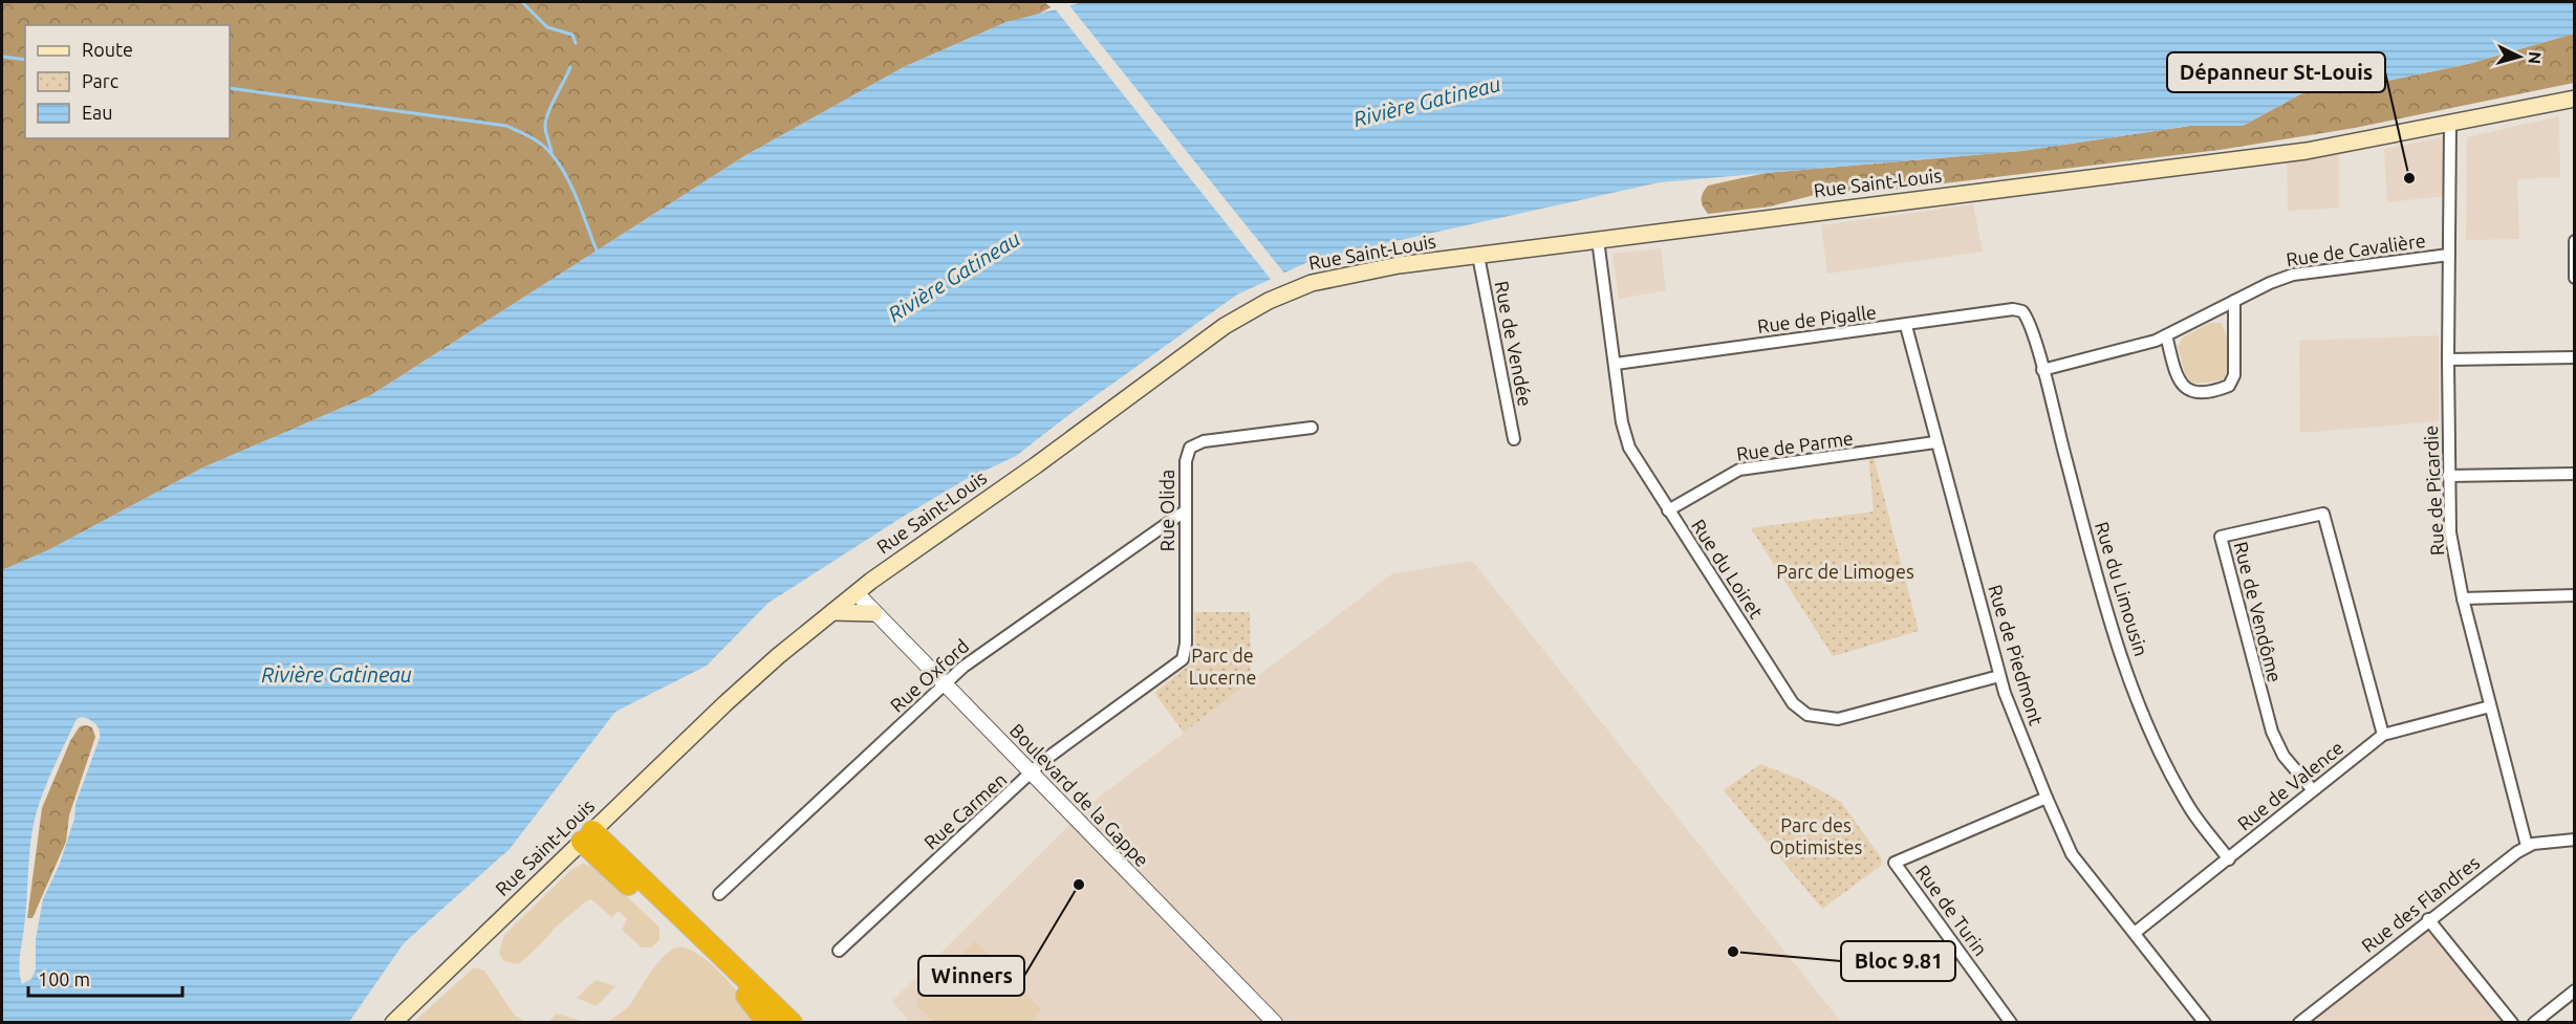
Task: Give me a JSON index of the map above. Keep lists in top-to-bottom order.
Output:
{
  "streets": {
    "main road": ["Rue Saint-Louis"],
    "street": [
      "Rue de Cavalière",
      "Rue de Pigalle",
      "Rue de Vendée",
      "Rue de Parme",
      "Rue de Picardie",
      "Rue Olida",
      "Rue du Loiret",
      "Rue du Limousin",
      "Rue de Vendôme",
      "Rue de Piedmont",
      "Rue Oxford",
      "Rue de Valence",
      "Boulevard de la Gappe",
      "Rue Carmen",
      "Rue des Flandres",
      "Rue de Turin"
    ]
  },
  "crossings": [
    ["Rue Saint-Louis", "Rue de Vendée"],
    ["Rue Saint-Louis", "Rue de Picardie"],
    ["Rue Saint-Louis", "Rue du Loiret"],
    ["Rue Saint-Louis", "Boulevard de la Gappe"],
    ["Rue de Cavalière", "Rue de Picardie"],
    ["Rue de Cavalière", "Rue du Limousin"],
    ["Rue de Pigalle", "Rue du Loiret"],
    ["Rue de Pigalle", "Rue du Limousin"],
    ["Rue de Pigalle", "Rue de Piedmont"],
    ["Rue de Parme", "Rue du Loiret"],
    ["Rue de Parme", "Rue de Piedmont"],
    ["Rue de Picardie", "Rue de Valence"],
    ["Rue de Picardie", "Rue des Flandres"],
    ["Rue Olida", "Rue Oxford"],
    ["Rue Olida", "Rue Carmen"],
    ["Rue du Loiret", "Rue de Piedmont"],
    ["Rue du Limousin", "Rue de Valence"],
    ["Rue de Vendôme", "Rue de Valence"],
    ["Rue de Piedmont", "Rue de Valence"],
    ["Rue de Piedmont", "Rue de Turin"],
    ["Rue Oxford", "Boulevard de la Gappe"],
    ["Boulevard de la Gappe", "Rue Carmen"]
  ],
  "water": ["Rivière Gatineau"],
  "parks": ["Parc de Limoges", "Parc de Lucerne", "Parc des Optimistes"],
  "places": ["Dépanneur St-Louis", "Winners", "Bloc 9.81"],
  "legend": ["Route", "Parc", "Eau"],
  "scale_bar": "100 m",
  "north": "right"
}
